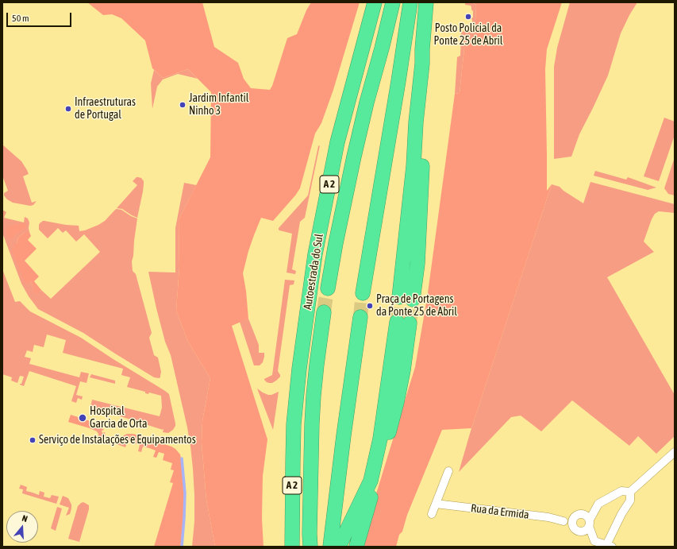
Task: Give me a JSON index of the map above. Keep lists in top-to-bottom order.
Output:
{
  "streets": {
    "highway": ["A 2", "Autoestrada do Sul"],
    "street": ["Rua da Ermida"]
  },
  "places": [
    "Posto Policial da Ponte 25 de Abril",
    "Jardim Infantil Ninho 3",
    "Infraestruturas de Portugal",
    "Praça de Portagens da Ponte 25 de Abril",
    "Hospital Garcia de Orta",
    "Serviço de Instalações e Equipamentos"
  ],
  "scale_bar": "50 m",
  "north": "top"
}
